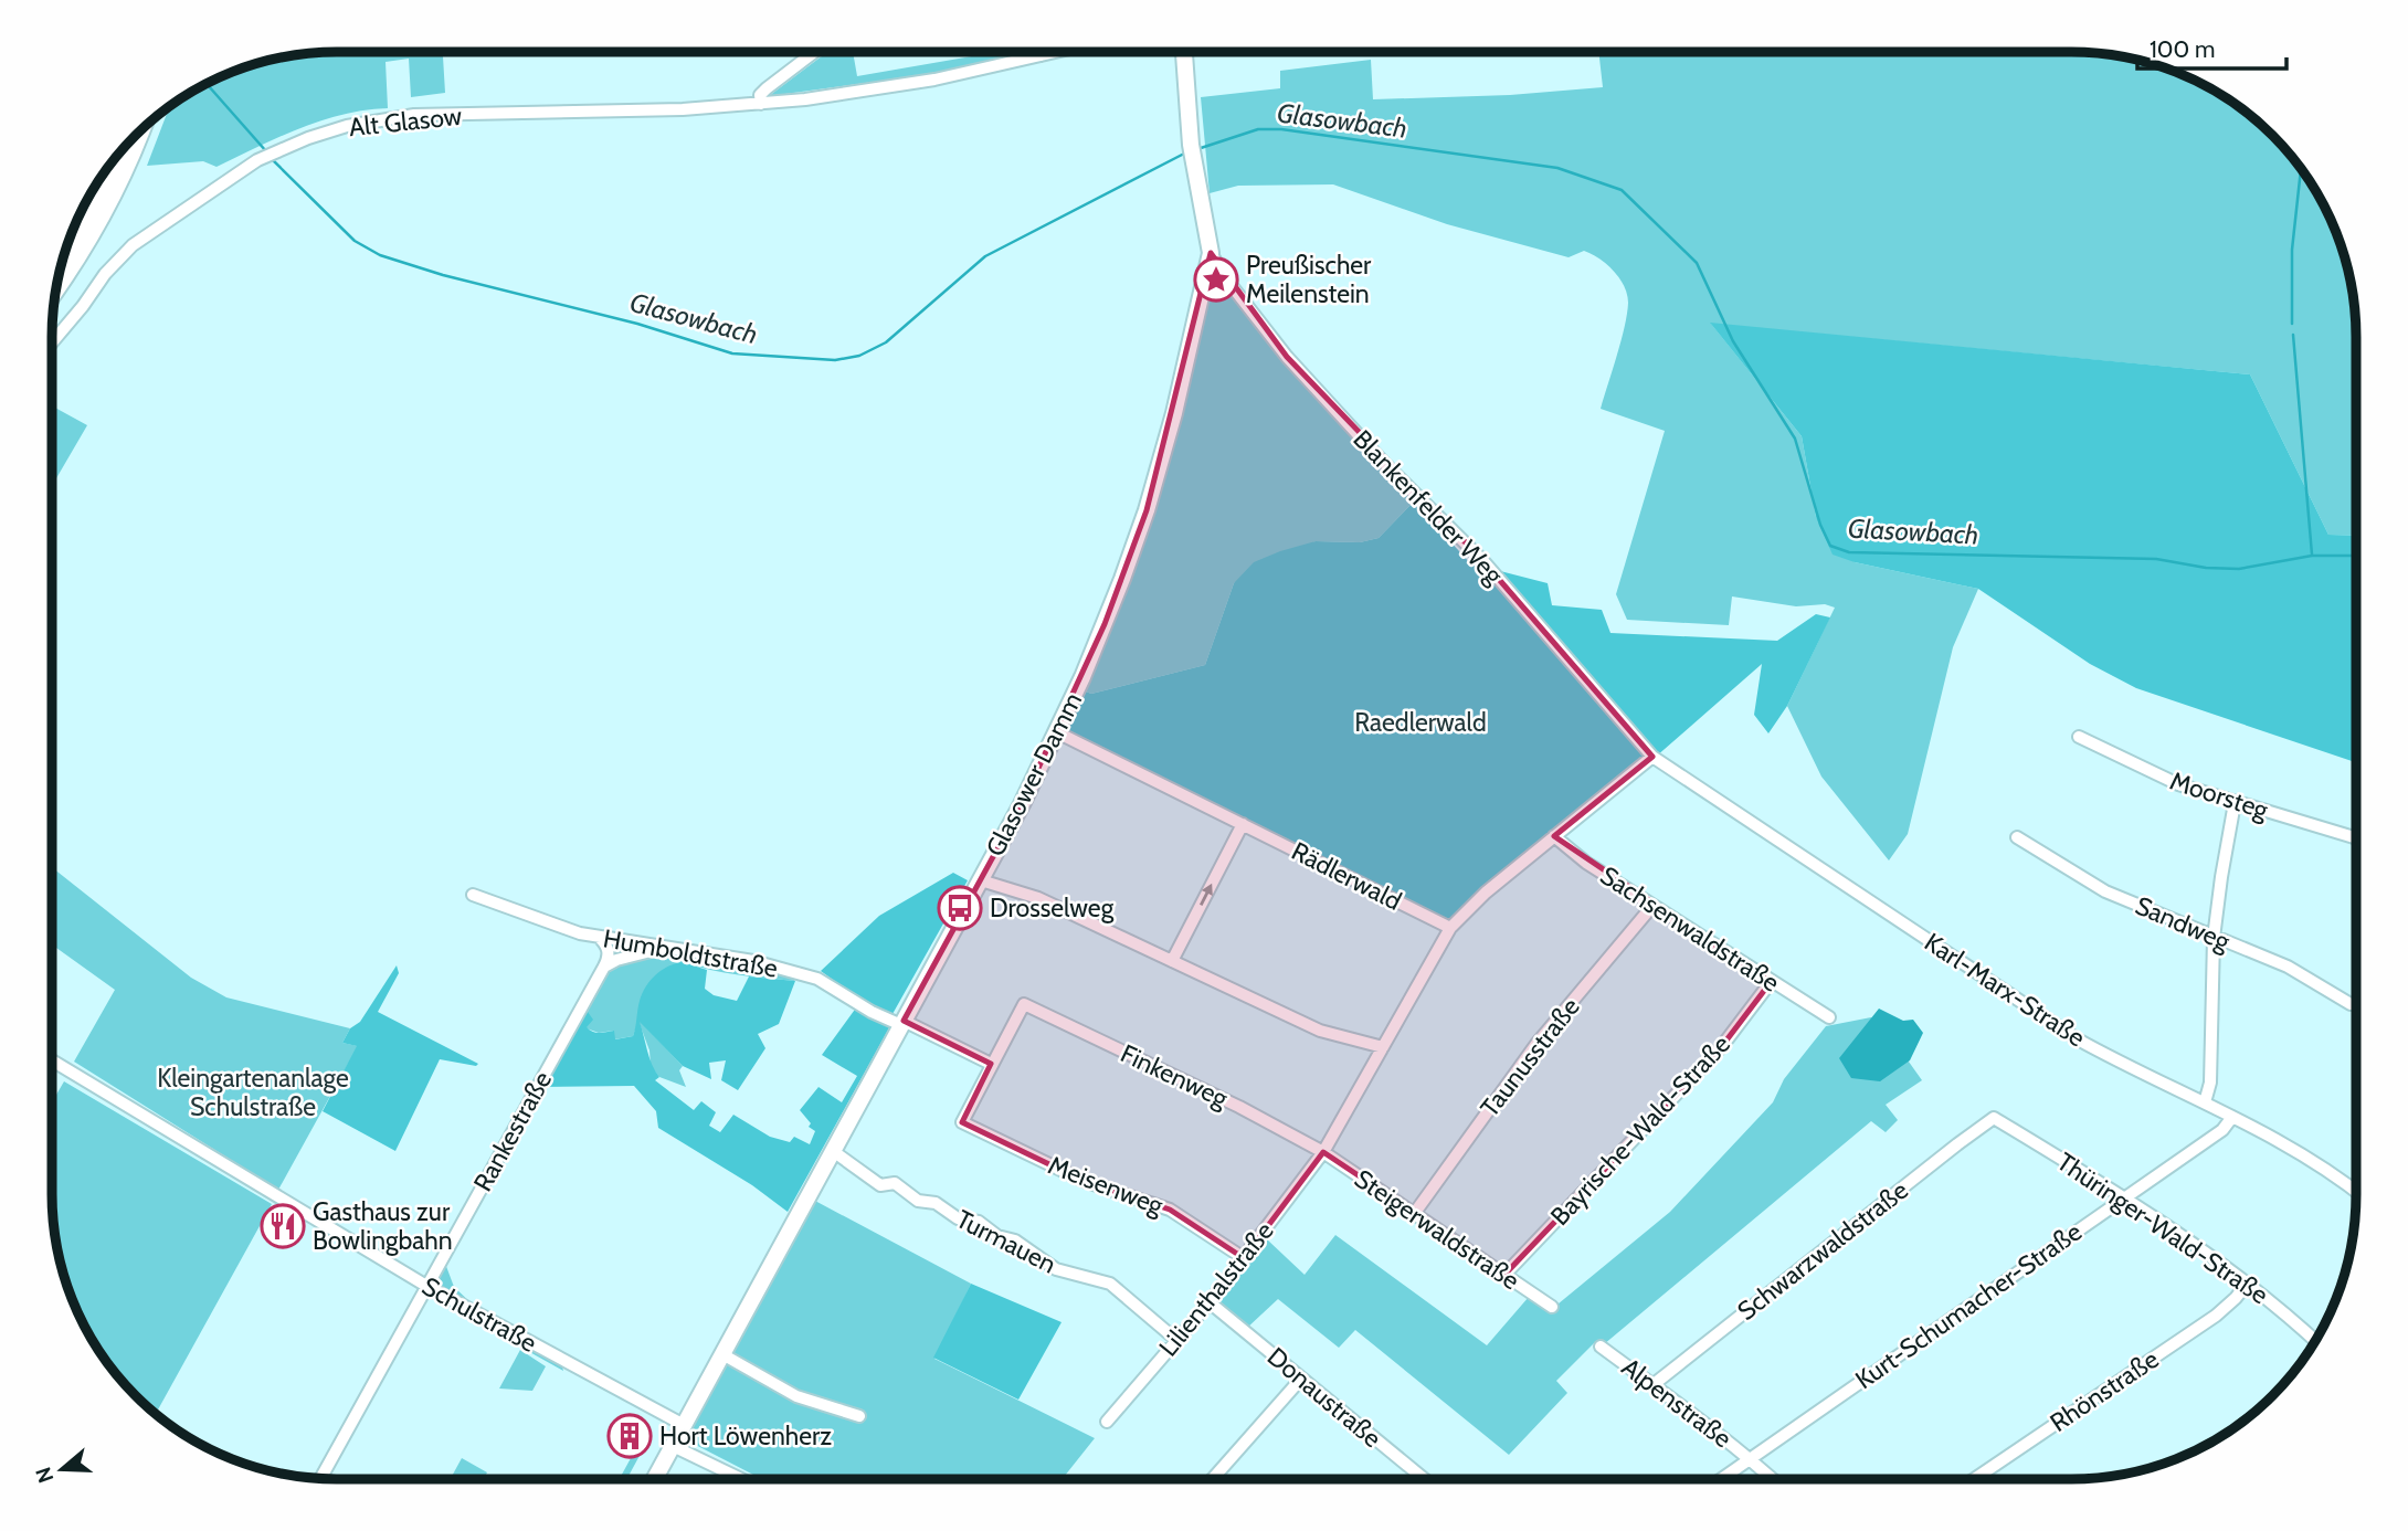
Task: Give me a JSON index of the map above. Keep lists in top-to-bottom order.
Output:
{
  "streets": {
    "street": [
      "Alt Glasow",
      "Blankenfelder Weg",
      "Glasower Damm",
      "Moorsteg",
      "Rädlerwald",
      "Sandweg",
      "Sachsenwaldstraße",
      "Humboldtstraße",
      "Karl-Marx-Straße",
      "Taunusstraße",
      "Finkenweg",
      "Bayrische-Wald-Straße",
      "Rankestraße",
      "Meisenweg",
      "Thüringer-Wald-Straße",
      "Steigerwaldstraße",
      "Turmauen",
      "Schwarzwaldstraße",
      "Lilienthalstraße",
      "Kurt-Schumacher-Straße",
      "Schulstraße",
      "Rhönstraße",
      "Donaustraße",
      "Alpenstraße"
    ]
  },
  "crossings": [
    ["Blankenfelder Weg", "Glasower Damm"],
    ["Blankenfelder Weg", "Karl-Marx-Straße"],
    ["Blankenfelder Weg", "Lilienthalstraße"],
    ["Glasower Damm", "Rädlerwald"],
    ["Glasower Damm", "Humboldtstraße"],
    ["Glasower Damm", "Turmauen"],
    ["Glasower Damm", "Schulstraße"],
    ["Rädlerwald", "Lilienthalstraße"],
    ["Sachsenwaldstraße", "Taunusstraße"],
    ["Sachsenwaldstraße", "Bayrische-Wald-Straße"],
    ["Sachsenwaldstraße", "Lilienthalstraße"],
    ["Humboldtstraße", "Finkenweg"],
    ["Humboldtstraße", "Meisenweg"],
    ["Karl-Marx-Straße", "Lilienthalstraße"],
    ["Karl-Marx-Straße", "Kurt-Schumacher-Straße"],
    ["Taunusstraße", "Steigerwaldstraße"],
    ["Finkenweg", "Meisenweg"],
    ["Finkenweg", "Steigerwaldstraße"],
    ["Finkenweg", "Lilienthalstraße"],
    ["Bayrische-Wald-Straße", "Steigerwaldstraße"],
    ["Rankestraße", "Schulstraße"],
    ["Meisenweg", "Lilienthalstraße"],
    ["Thüringer-Wald-Straße", "Schwarzwaldstraße"],
    ["Thüringer-Wald-Straße", "Kurt-Schumacher-Straße"],
    ["Thüringer-Wald-Straße", "Rhönstraße"],
    ["Steigerwaldstraße", "Lilienthalstraße"],
    ["Turmauen", "Lilienthalstraße"],
    ["Schwarzwaldstraße", "Alpenstraße"],
    ["Lilienthalstraße", "Donaustraße"],
    ["Kurt-Schumacher-Straße", "Alpenstraße"]
  ],
  "water": ["Glasowbach"],
  "parks": ["Raedlerwald", "Kleingartenanlage Schulstraße"],
  "places": {
    "place": ["Preußischer Meilenstein"],
    "bus stop": ["Drosselweg"],
    "restaurant": ["Gasthaus zur Bowlingbahn"],
    "building": ["Hort Löwenherz"]
  },
  "scale_bar": "100 m",
  "north": "left"
}
